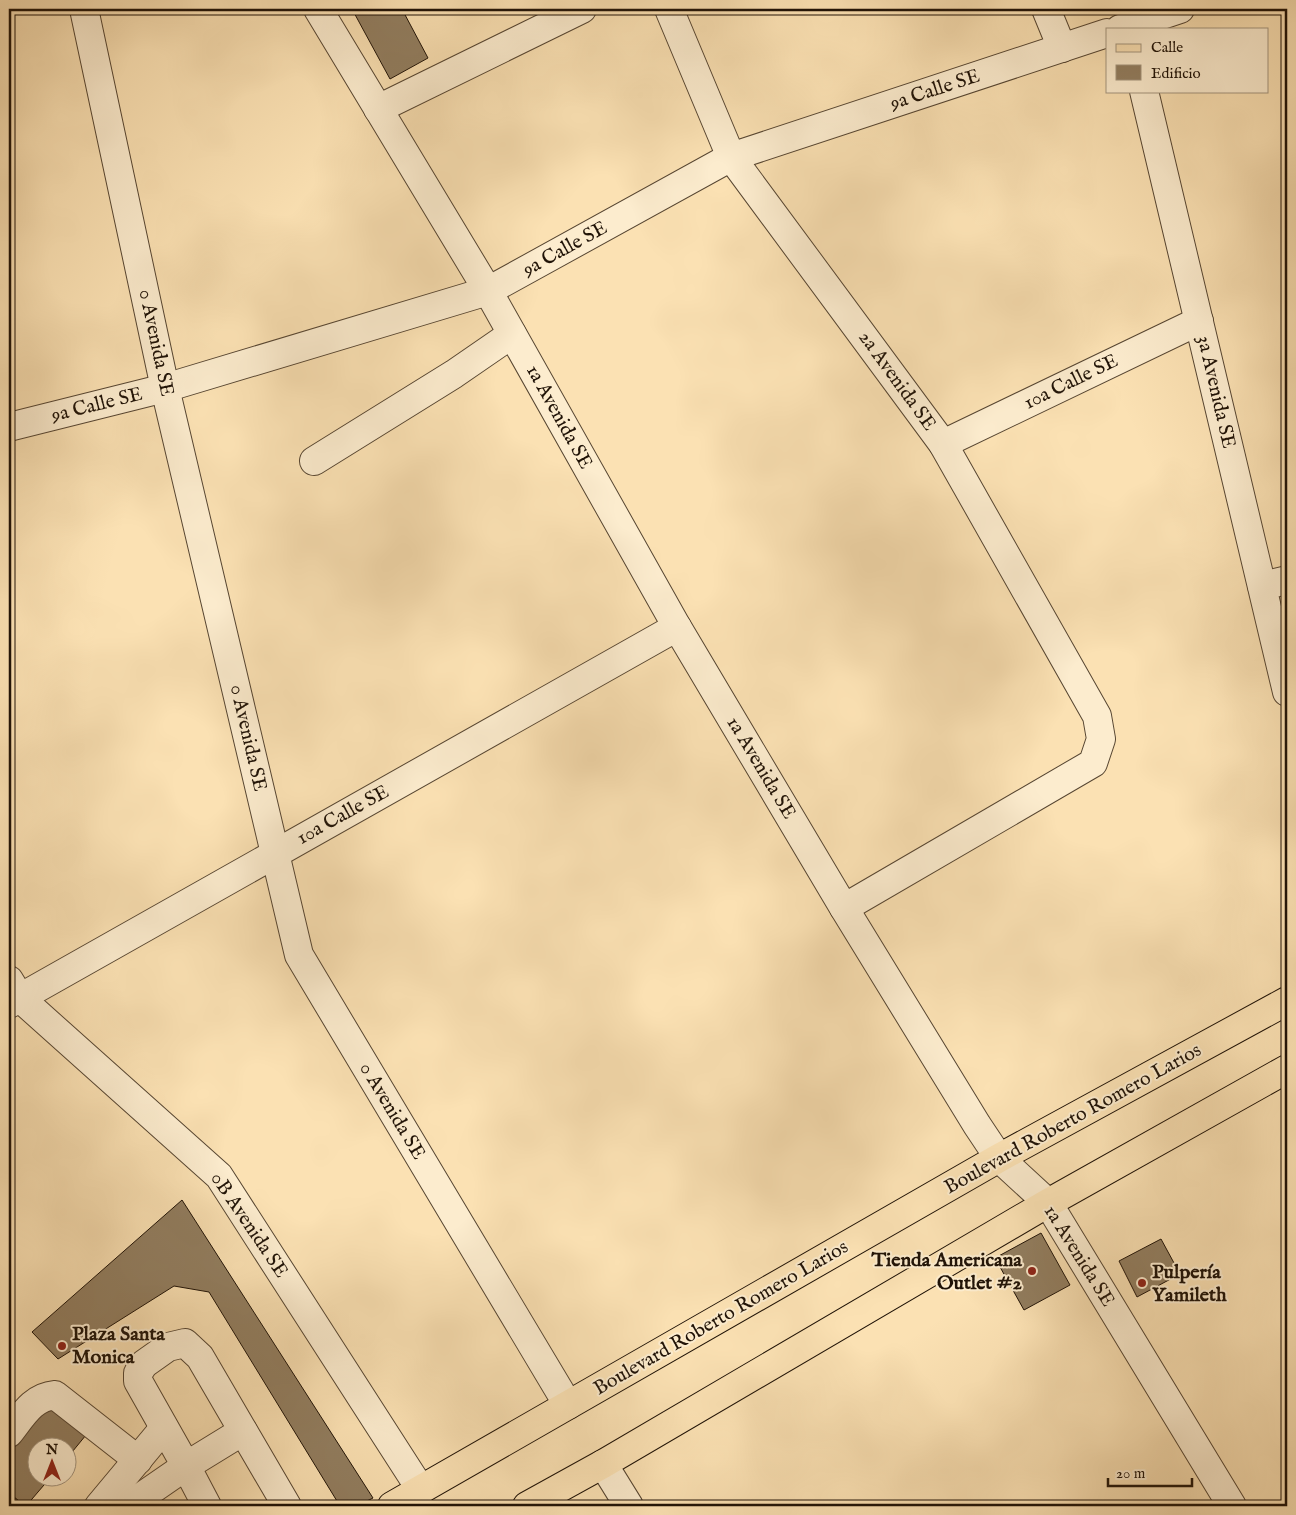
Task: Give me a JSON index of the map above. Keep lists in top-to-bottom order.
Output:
{
  "streets": {
    "main road": ["Boulevard Roberto Romero Larios"],
    "street": [
      "9a Calle SE",
      "0 Avenida SE",
      "2a Avenida SE",
      "10a Calle SE",
      "3a Avenida SE",
      "1a Avenida SE",
      "0B Avenida SE"
    ]
  },
  "crossings": [
    ["9a Calle SE", "0 Avenida SE"],
    ["9a Calle SE", "2a Avenida SE"],
    ["9a Calle SE", "1a Avenida SE"],
    ["0 Avenida SE", "10a Calle SE"],
    ["0 Avenida SE", "Boulevard Roberto Romero Larios"],
    ["2a Avenida SE", "10a Calle SE"],
    ["2a Avenida SE", "1a Avenida SE"],
    ["10a Calle SE", "3a Avenida SE"],
    ["10a Calle SE", "1a Avenida SE"],
    ["10a Calle SE", "0B Avenida SE"],
    ["1a Avenida SE", "Boulevard Roberto Romero Larios"],
    ["Boulevard Roberto Romero Larios", "0B Avenida SE"]
  ],
  "places": ["Tienda Americana Outlet #2", "Pulpería Yamileth", "Plaza Santa Monica"],
  "legend": ["Calle", "Edificio"],
  "scale_bar": "20 m",
  "north": "top"
}
